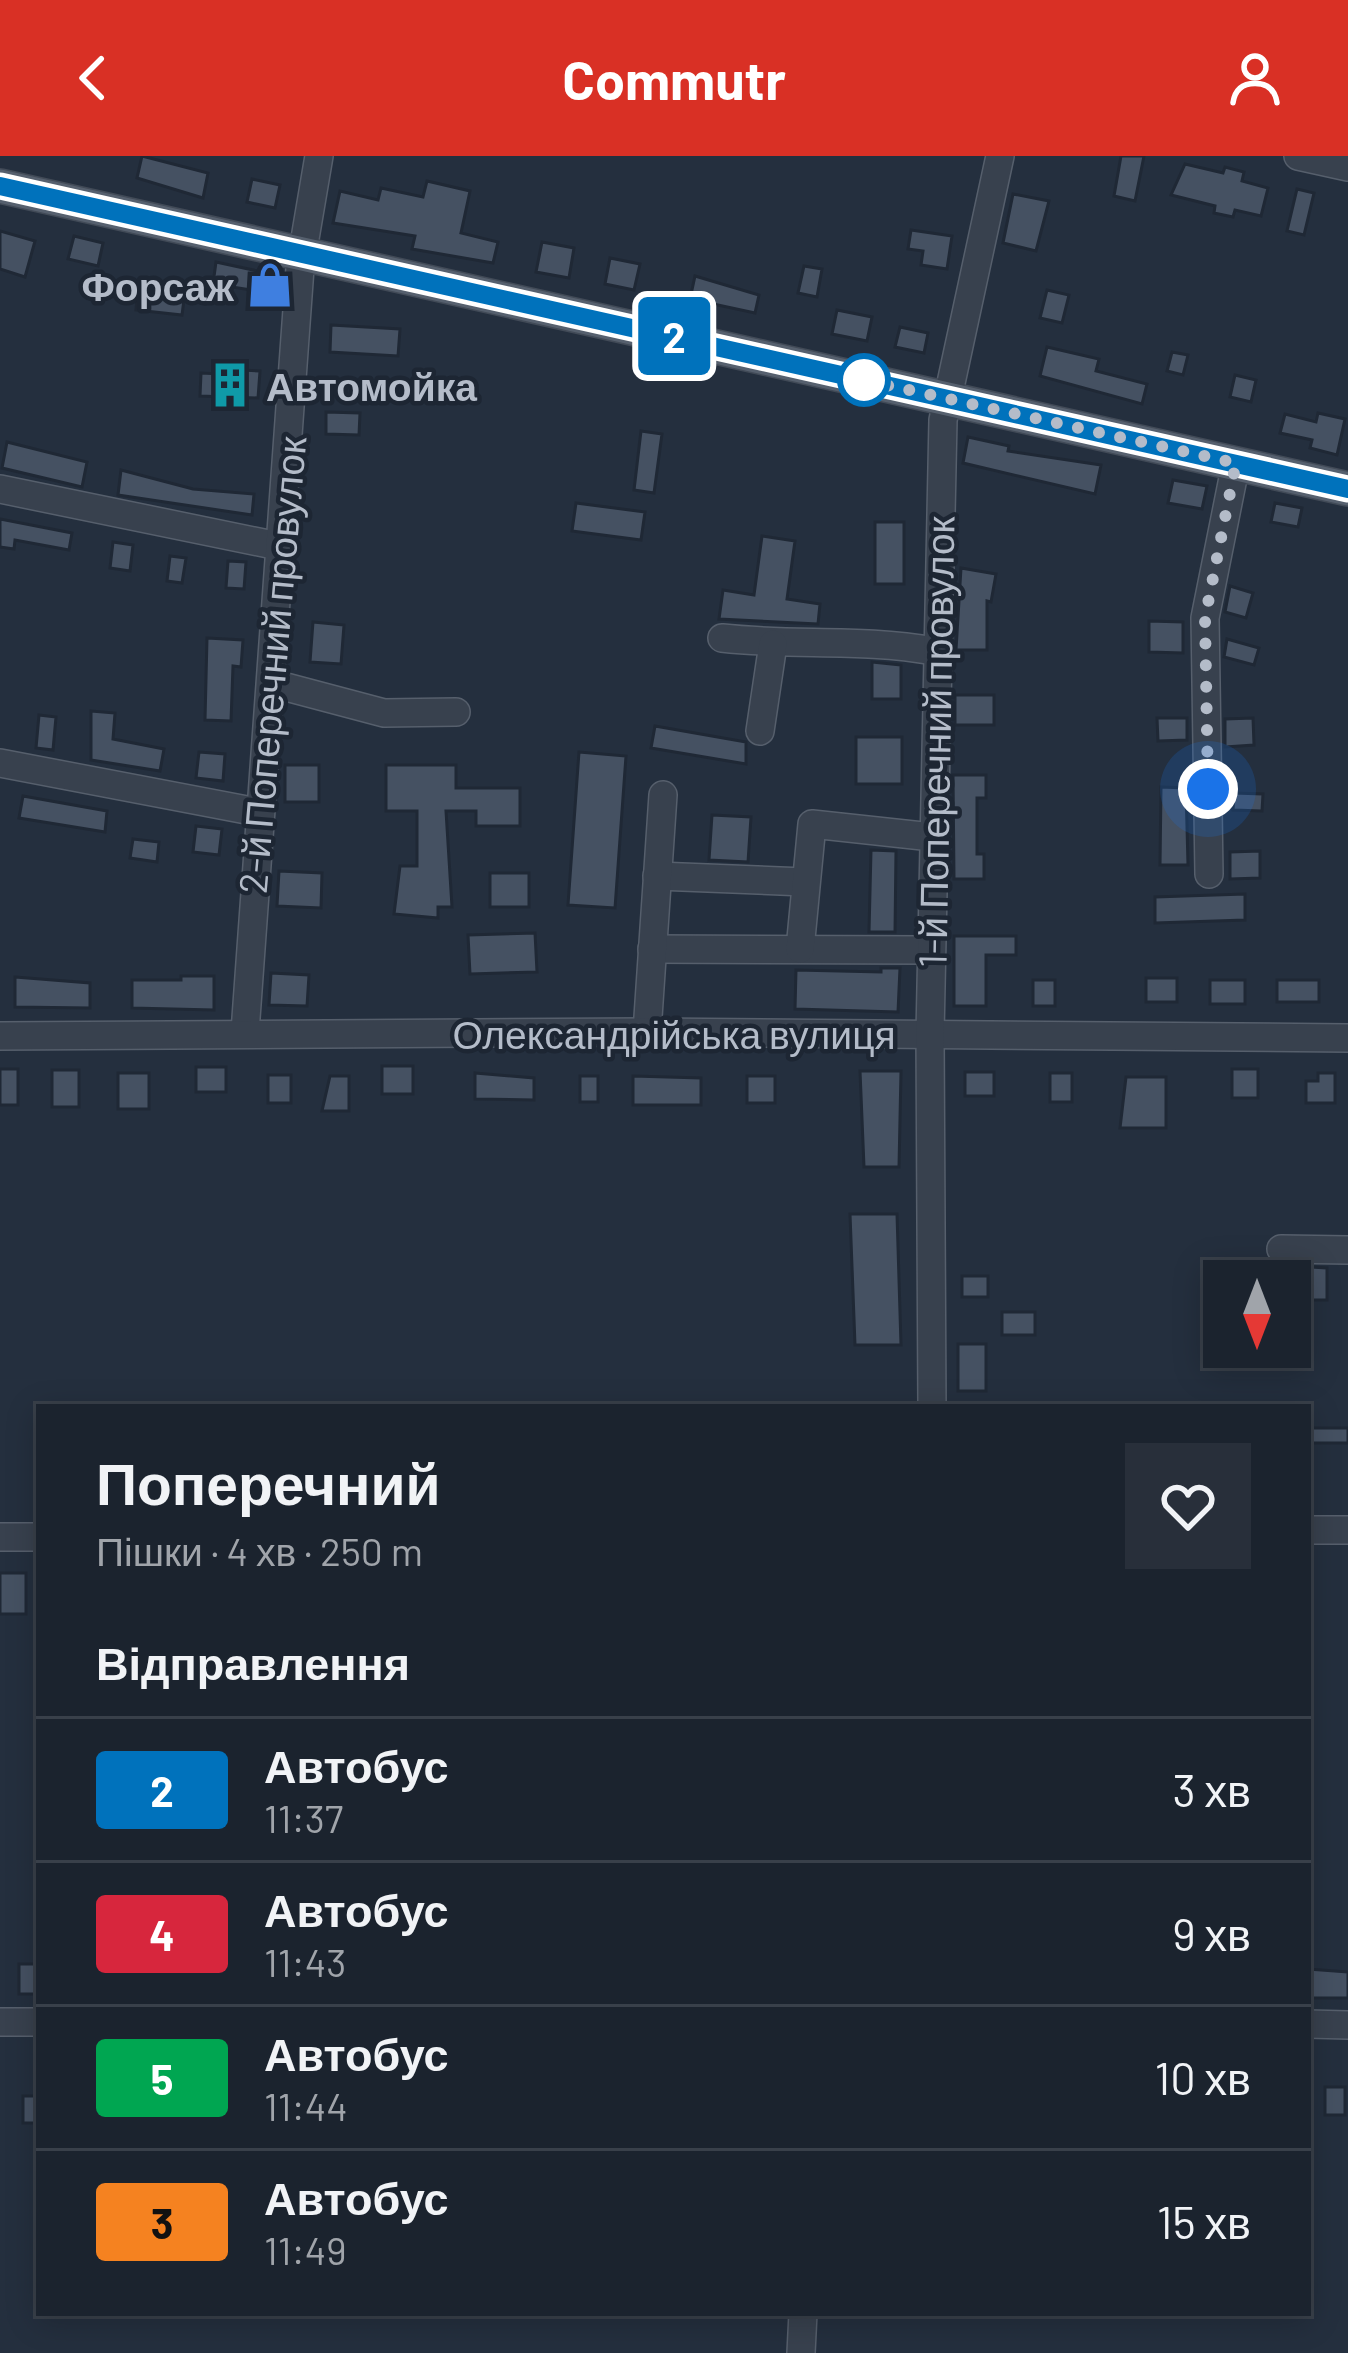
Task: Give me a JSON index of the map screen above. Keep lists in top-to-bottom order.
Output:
{
  "streets": {
    "street": ["2-й Поперечний провулок", "1-й Поперечний провулок", "Олександрійська вулиця"]
  },
  "crossings": [
    ["2-й Поперечний провулок", "Олександрійська вулиця"],
    ["1-й Поперечний провулок", "Олександрійська вулиця"]
  ],
  "places": {
    "shop": ["Форсаж"],
    "building": ["Автомойка"]
  },
  "lines": ["bus line 2"],
  "north": "bottom",
  "page": {
    "header": "Commutr",
    "on_map": "2",
    "heading": [
      ["Поперечний", "Пішки · 4 хв · 250 m"],
      "Відправлення"
    ],
    "list": [
      {
        "mark": "2",
        "name": "Автобус",
        "note": "11:37",
        "value": "3 хв"
      },
      {
        "mark": "4",
        "name": "Автобус",
        "note": "11:43",
        "value": "9 хв"
      },
      {
        "mark": "5",
        "name": "Автобус",
        "note": "11:44",
        "value": "10 хв"
      },
      {
        "mark": "3",
        "name": "Автобус",
        "note": "11:49",
        "value": "15 хв"
      }
    ]
  }
}
